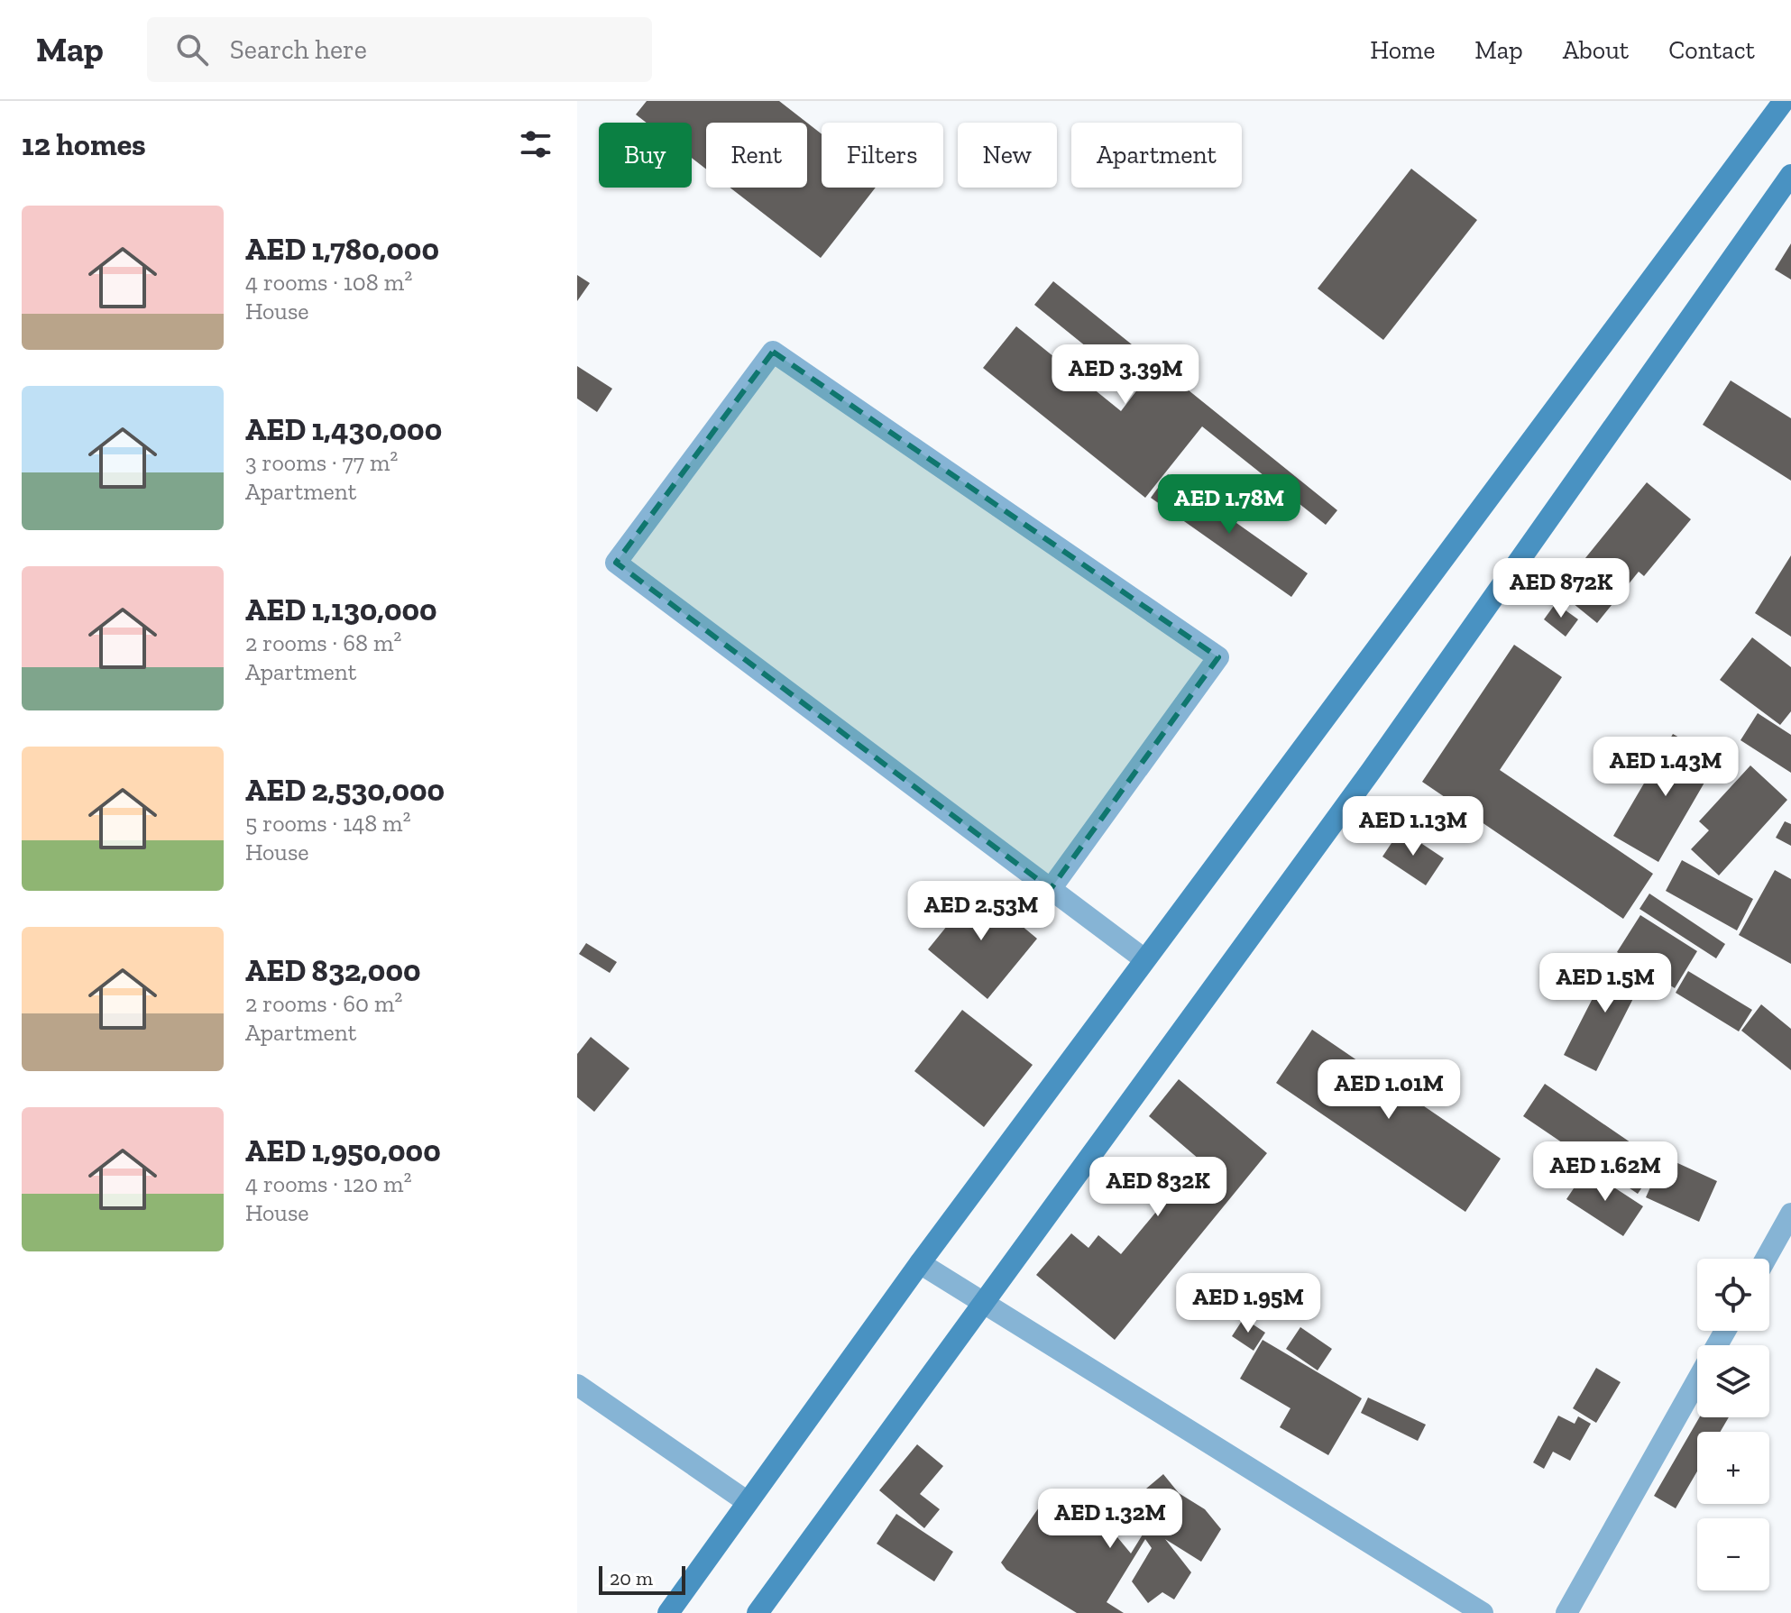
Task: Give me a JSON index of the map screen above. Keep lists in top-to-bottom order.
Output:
{
  "scale_bar": "20 m",
  "page": {
    "header": "Map",
    "search": "Search here",
    "nav": [
      "Home",
      "Map",
      "About",
      "Contact"
    ],
    "heading": "12 homes",
    "chip": [
      "Buy",
      "Rent",
      "Filters",
      "New",
      "Apartment"
    ],
    "list": [
      {
        "name": "AED 1,780,000",
        "note": "4 rooms · 108 m² · House"
      },
      {
        "name": "AED 1,430,000",
        "note": "3 rooms · 77 m² · Apartment"
      },
      {
        "name": "AED 1,130,000",
        "note": "2 rooms · 68 m² · Apartment"
      },
      {
        "name": "AED 2,530,000",
        "note": "5 rooms · 148 m² · House"
      },
      {
        "name": "AED 832,000",
        "note": "2 rooms · 60 m² · Apartment"
      },
      {
        "name": "AED 1,950,000",
        "note": "4 rooms · 120 m² · House"
      }
    ],
    "price": [
      "AED 3.39M",
      "AED 1.78M",
      "AED 872K",
      "AED 1.43M",
      "AED 1.13M",
      "AED 2.53M",
      "AED 1.5M",
      "AED 1.01M",
      "AED 1.62M",
      "AED 832K",
      "AED 1.95M",
      "AED 1.32M"
    ],
    "map_buttons": ["+", "−"],
    "scale": "20 m"
  }
}
